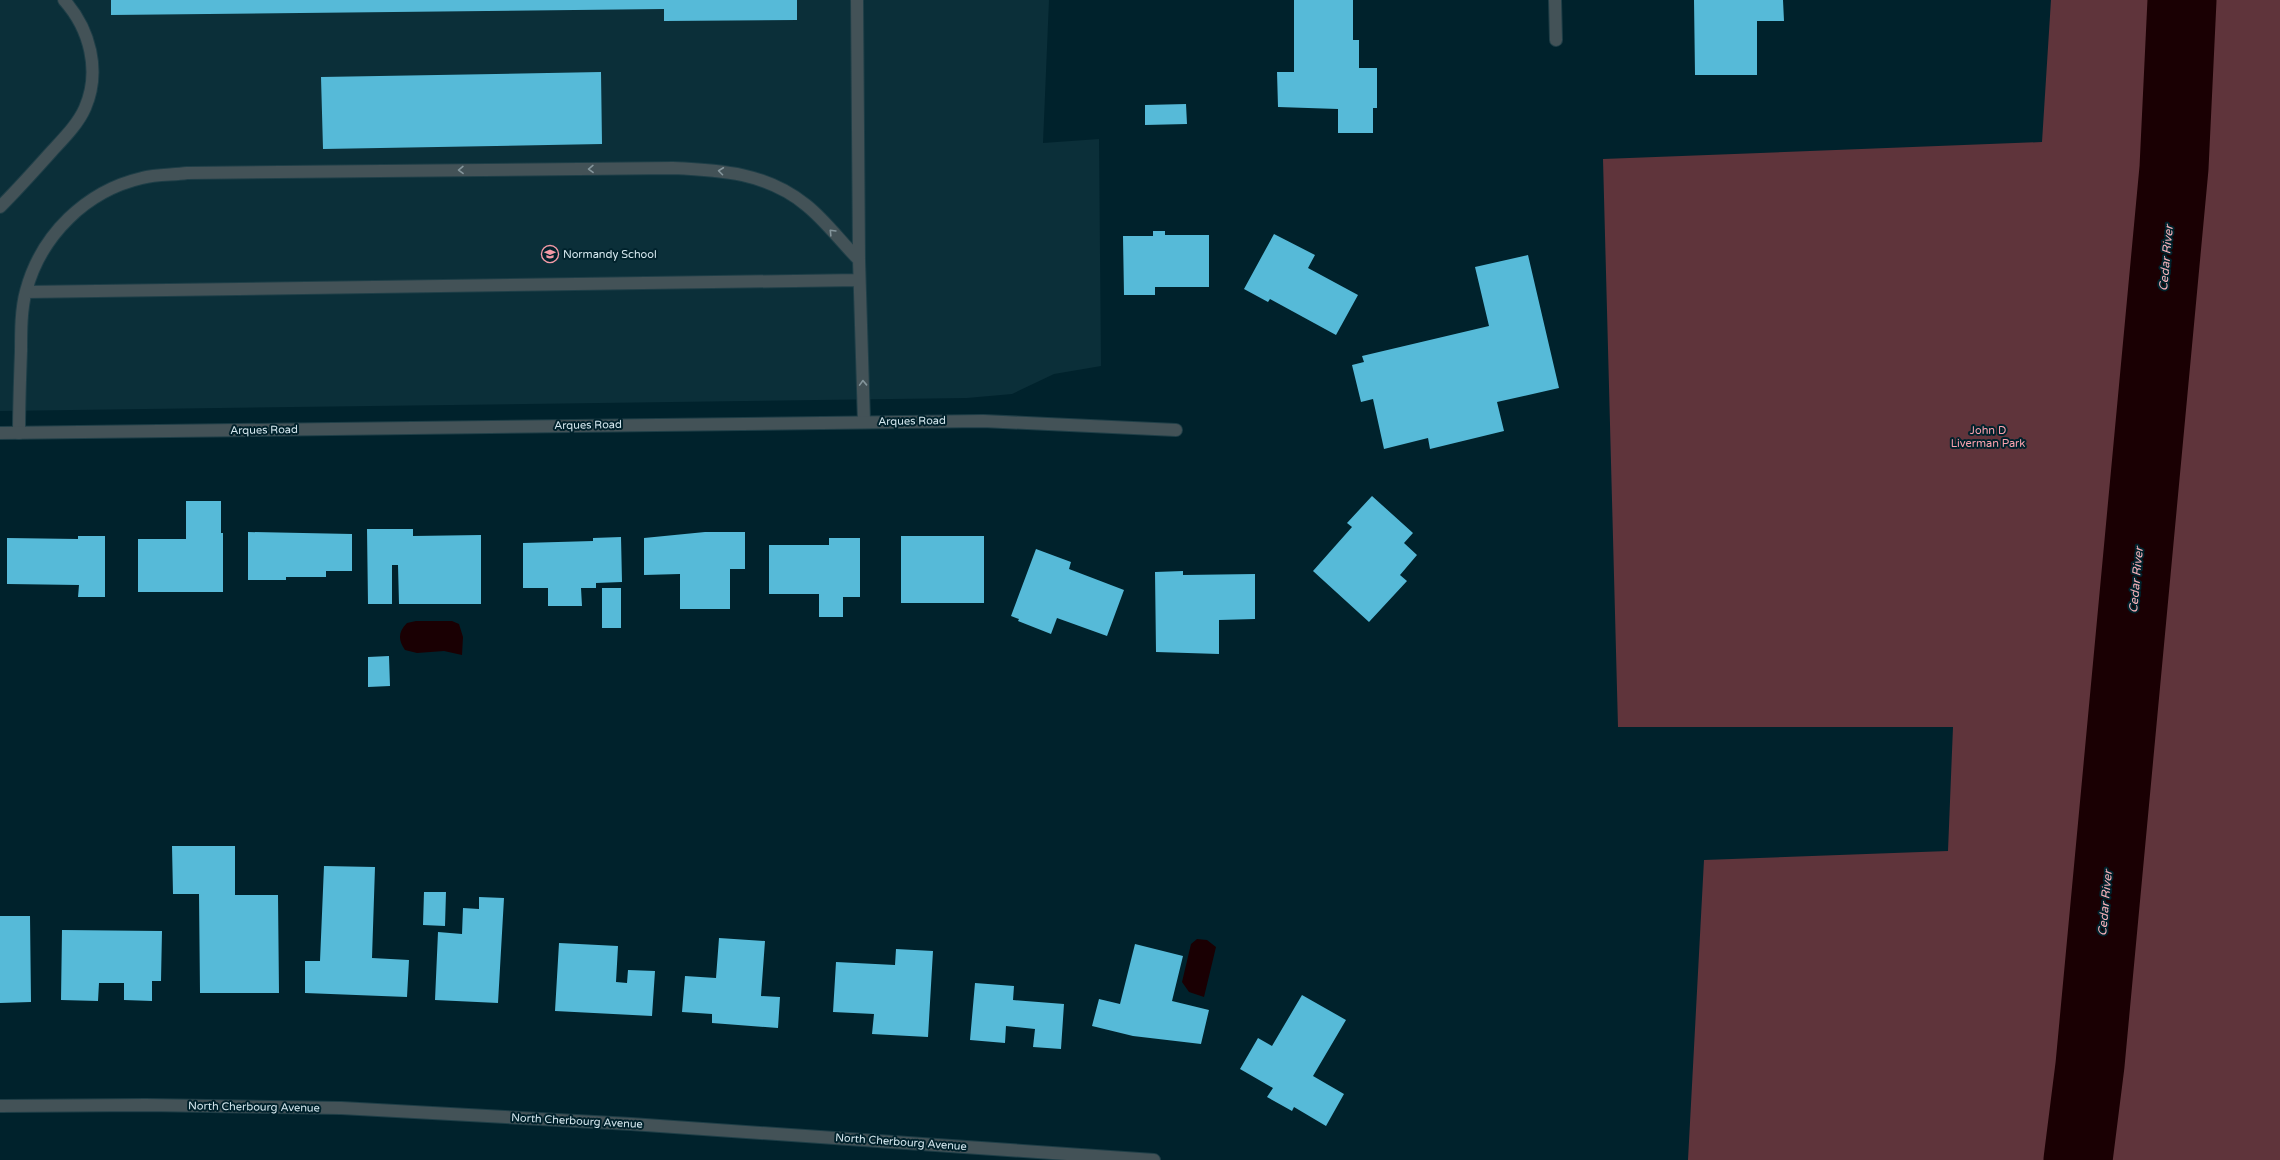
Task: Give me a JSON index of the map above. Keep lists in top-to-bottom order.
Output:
{
  "streets": {
    "street": ["Arques Road", "North Cherbourg Avenue"]
  },
  "water": ["Cedar River"],
  "parks": ["John D Liverman Park"],
  "places": {
    "school or university": ["Normandy School"]
  }
}
